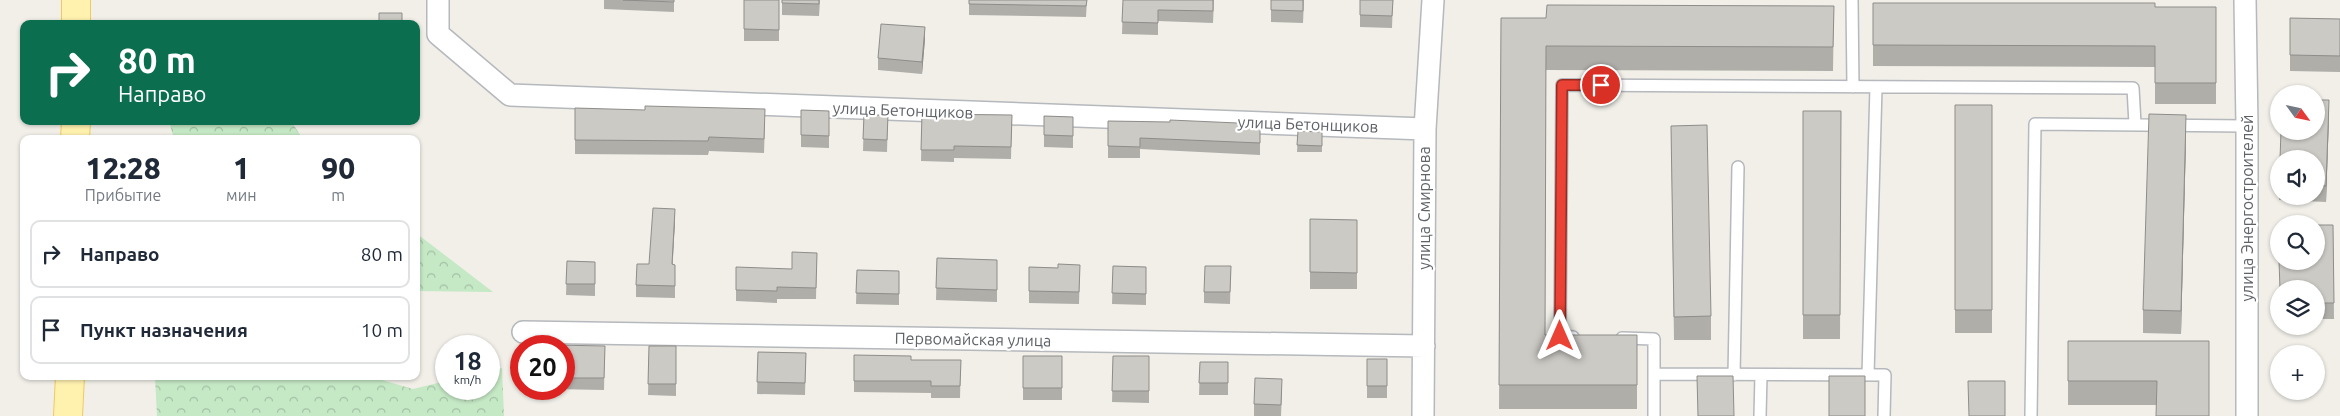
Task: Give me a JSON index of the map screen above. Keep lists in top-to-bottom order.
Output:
{
  "streets": {
    "street": [
      "улица Бетонщиков",
      "улица Смирнова",
      "улица Энергостроителей",
      "Первомайская улица"
    ]
  },
  "crossings": [
    ["улица Бетонщиков", "улица Смирнова"],
    ["улица Смирнова", "Первомайская улица"]
  ],
  "north": "bottom right",
  "page": {
    "turn": ["80 m", "Направо"],
    "map_buttons": "+",
    "eta": [
      "12:28",
      "Прибытие",
      "1",
      "мин",
      "90",
      "m"
    ],
    "list": [
      {
        "name": "Направо",
        "value": "80 m"
      },
      {
        "name": "Пункт назначения",
        "value": "10 m"
      }
    ],
    "speed": "18 km/h",
    "limit": "20"
  }
}
